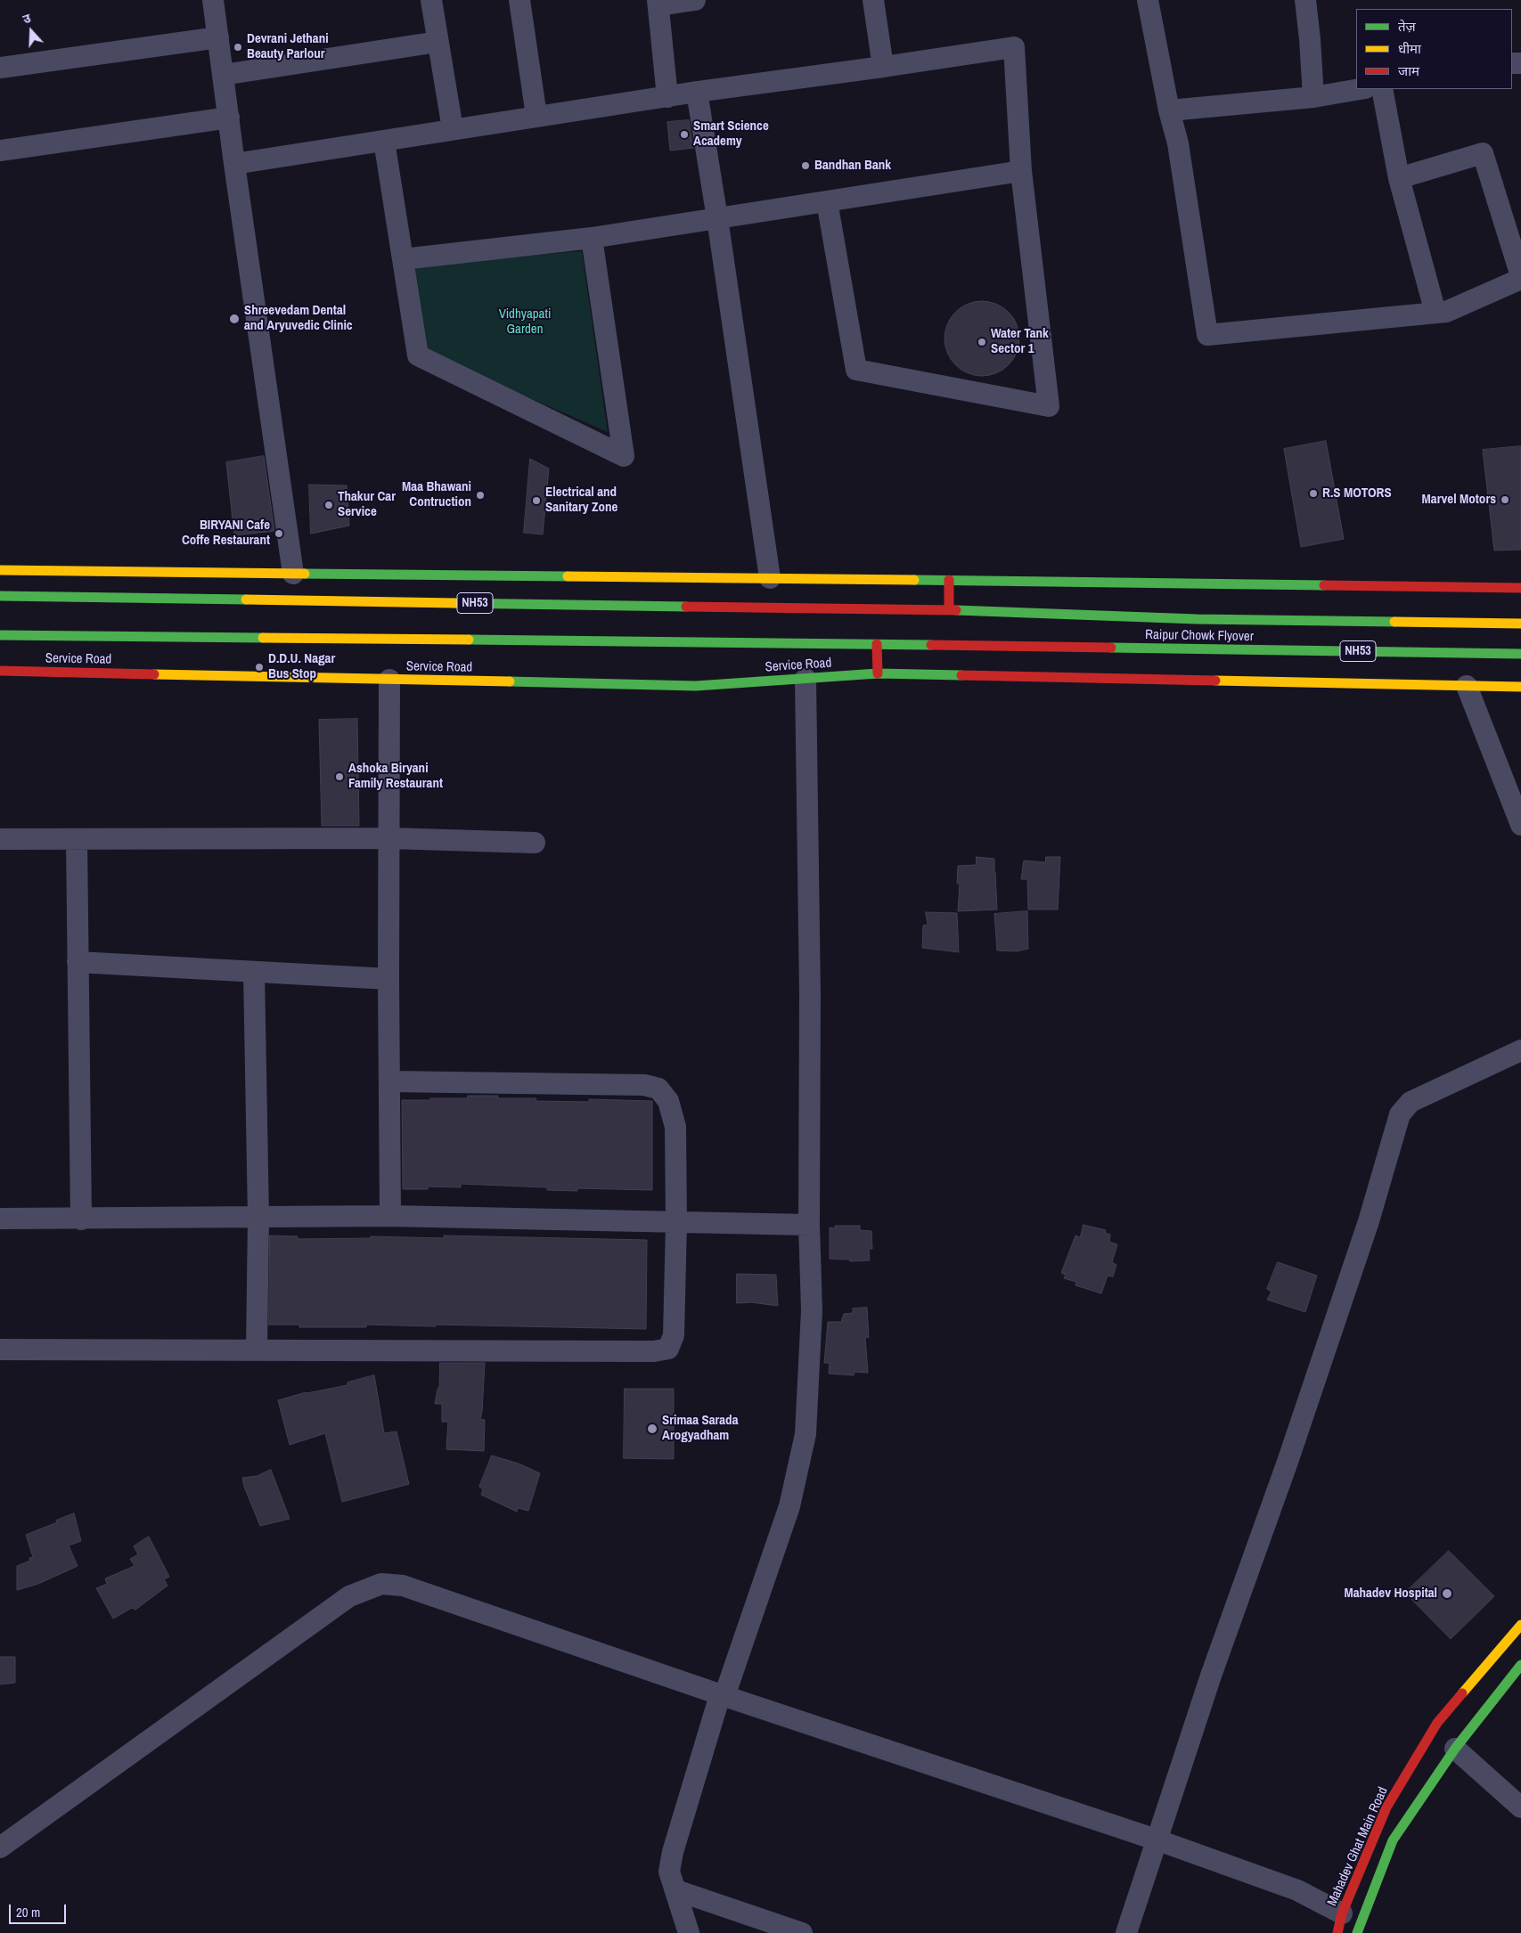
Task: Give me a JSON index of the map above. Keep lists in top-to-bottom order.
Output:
{
  "streets": {
    "main road": [
      "NH53",
      "Raipur Chowk Flyover",
      "Service Road",
      "Mahadev Ghat Main Road"
    ]
  },
  "crossings": [
    ["NH53", "Raipur Chowk Flyover"]
  ],
  "parks": ["Vidhyapati Garden"],
  "places": [
    "Devrani Jethani Beauty Parlour",
    "Smart Science Academy",
    "Bandhan Bank",
    "Shreevedam Dental and Aryuvedic Clinic",
    "Water Tank Sector 1",
    "R.S MOTORS",
    "Maa Bhawani Contruction",
    "Marvel Motors",
    "Electrical and Sanitary Zone",
    "Thakur Car Service",
    "BIRYANI Cafe Coffe Restaurant",
    "D.D.U. Nagar Bus Stop",
    "Ashoka Biryani Family Restaurant",
    "Srimaa Sarada Arogyadham",
    "Mahadev Hospital"
  ],
  "legend": ["तेज़", "धीमा", "जाम"],
  "scale_bar": "20 m",
  "north": "top"
}
